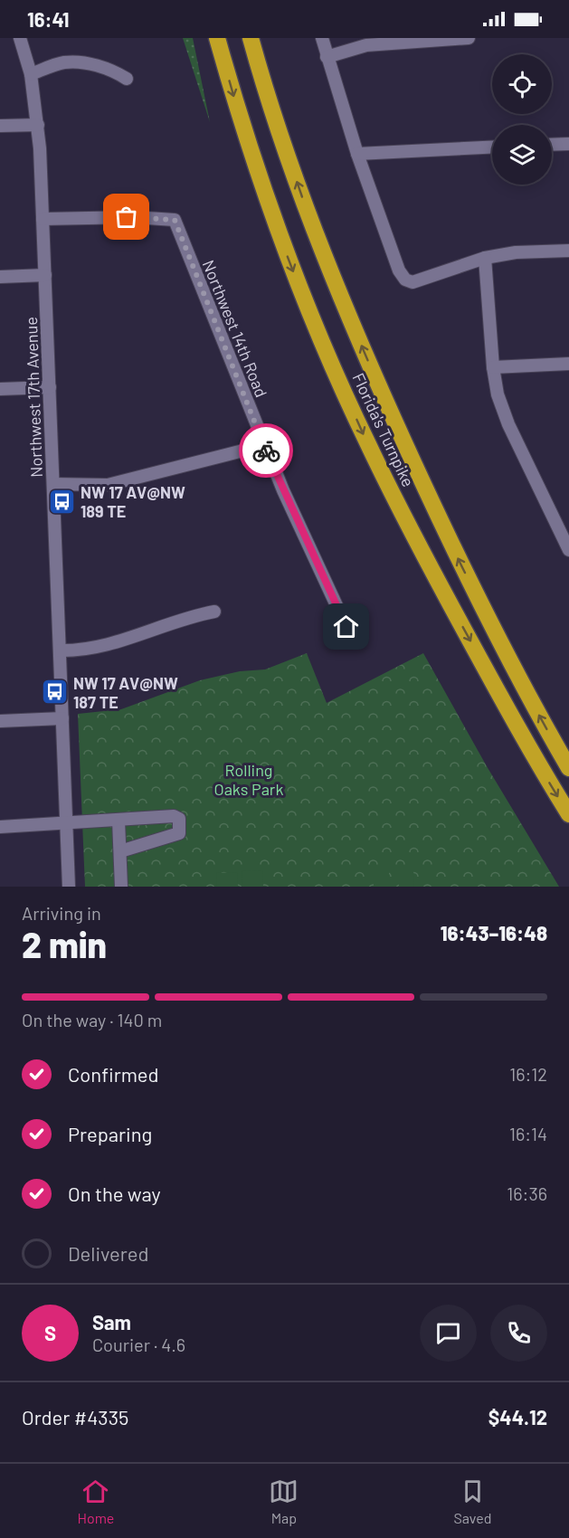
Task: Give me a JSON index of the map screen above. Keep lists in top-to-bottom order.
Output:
{
  "streets": {
    "highway": ["Florida's Turnpike"],
    "street": ["Northwest 14th Road", "Northwest 17th Avenue"]
  },
  "crossings": [
    ["Northwest 14th Road", "Northwest 17th Avenue"]
  ],
  "parks": ["Rolling Oaks Park"],
  "places": {
    "bus stop": ["NW 17 AV@NW 189 TE", "NW 17 AV@NW 187 TE"]
  },
  "page": {
    "status": "16:41",
    "heading": ["2 min", "Arriving in", "16:43–16:48"],
    "panel": [
      "Sam",
      "Courier · 4.6",
      "Order #4335",
      "$44.12"
    ],
    "bar": "On the way · 140 m",
    "list": [
      ["Confirmed", "16:12"],
      ["Preparing", "16:14"],
      ["On the way", "16:36"],
      "Delivered"
    ],
    "round": "S",
    "tabs": ["Home", "Map", "Saved"]
  }
}
